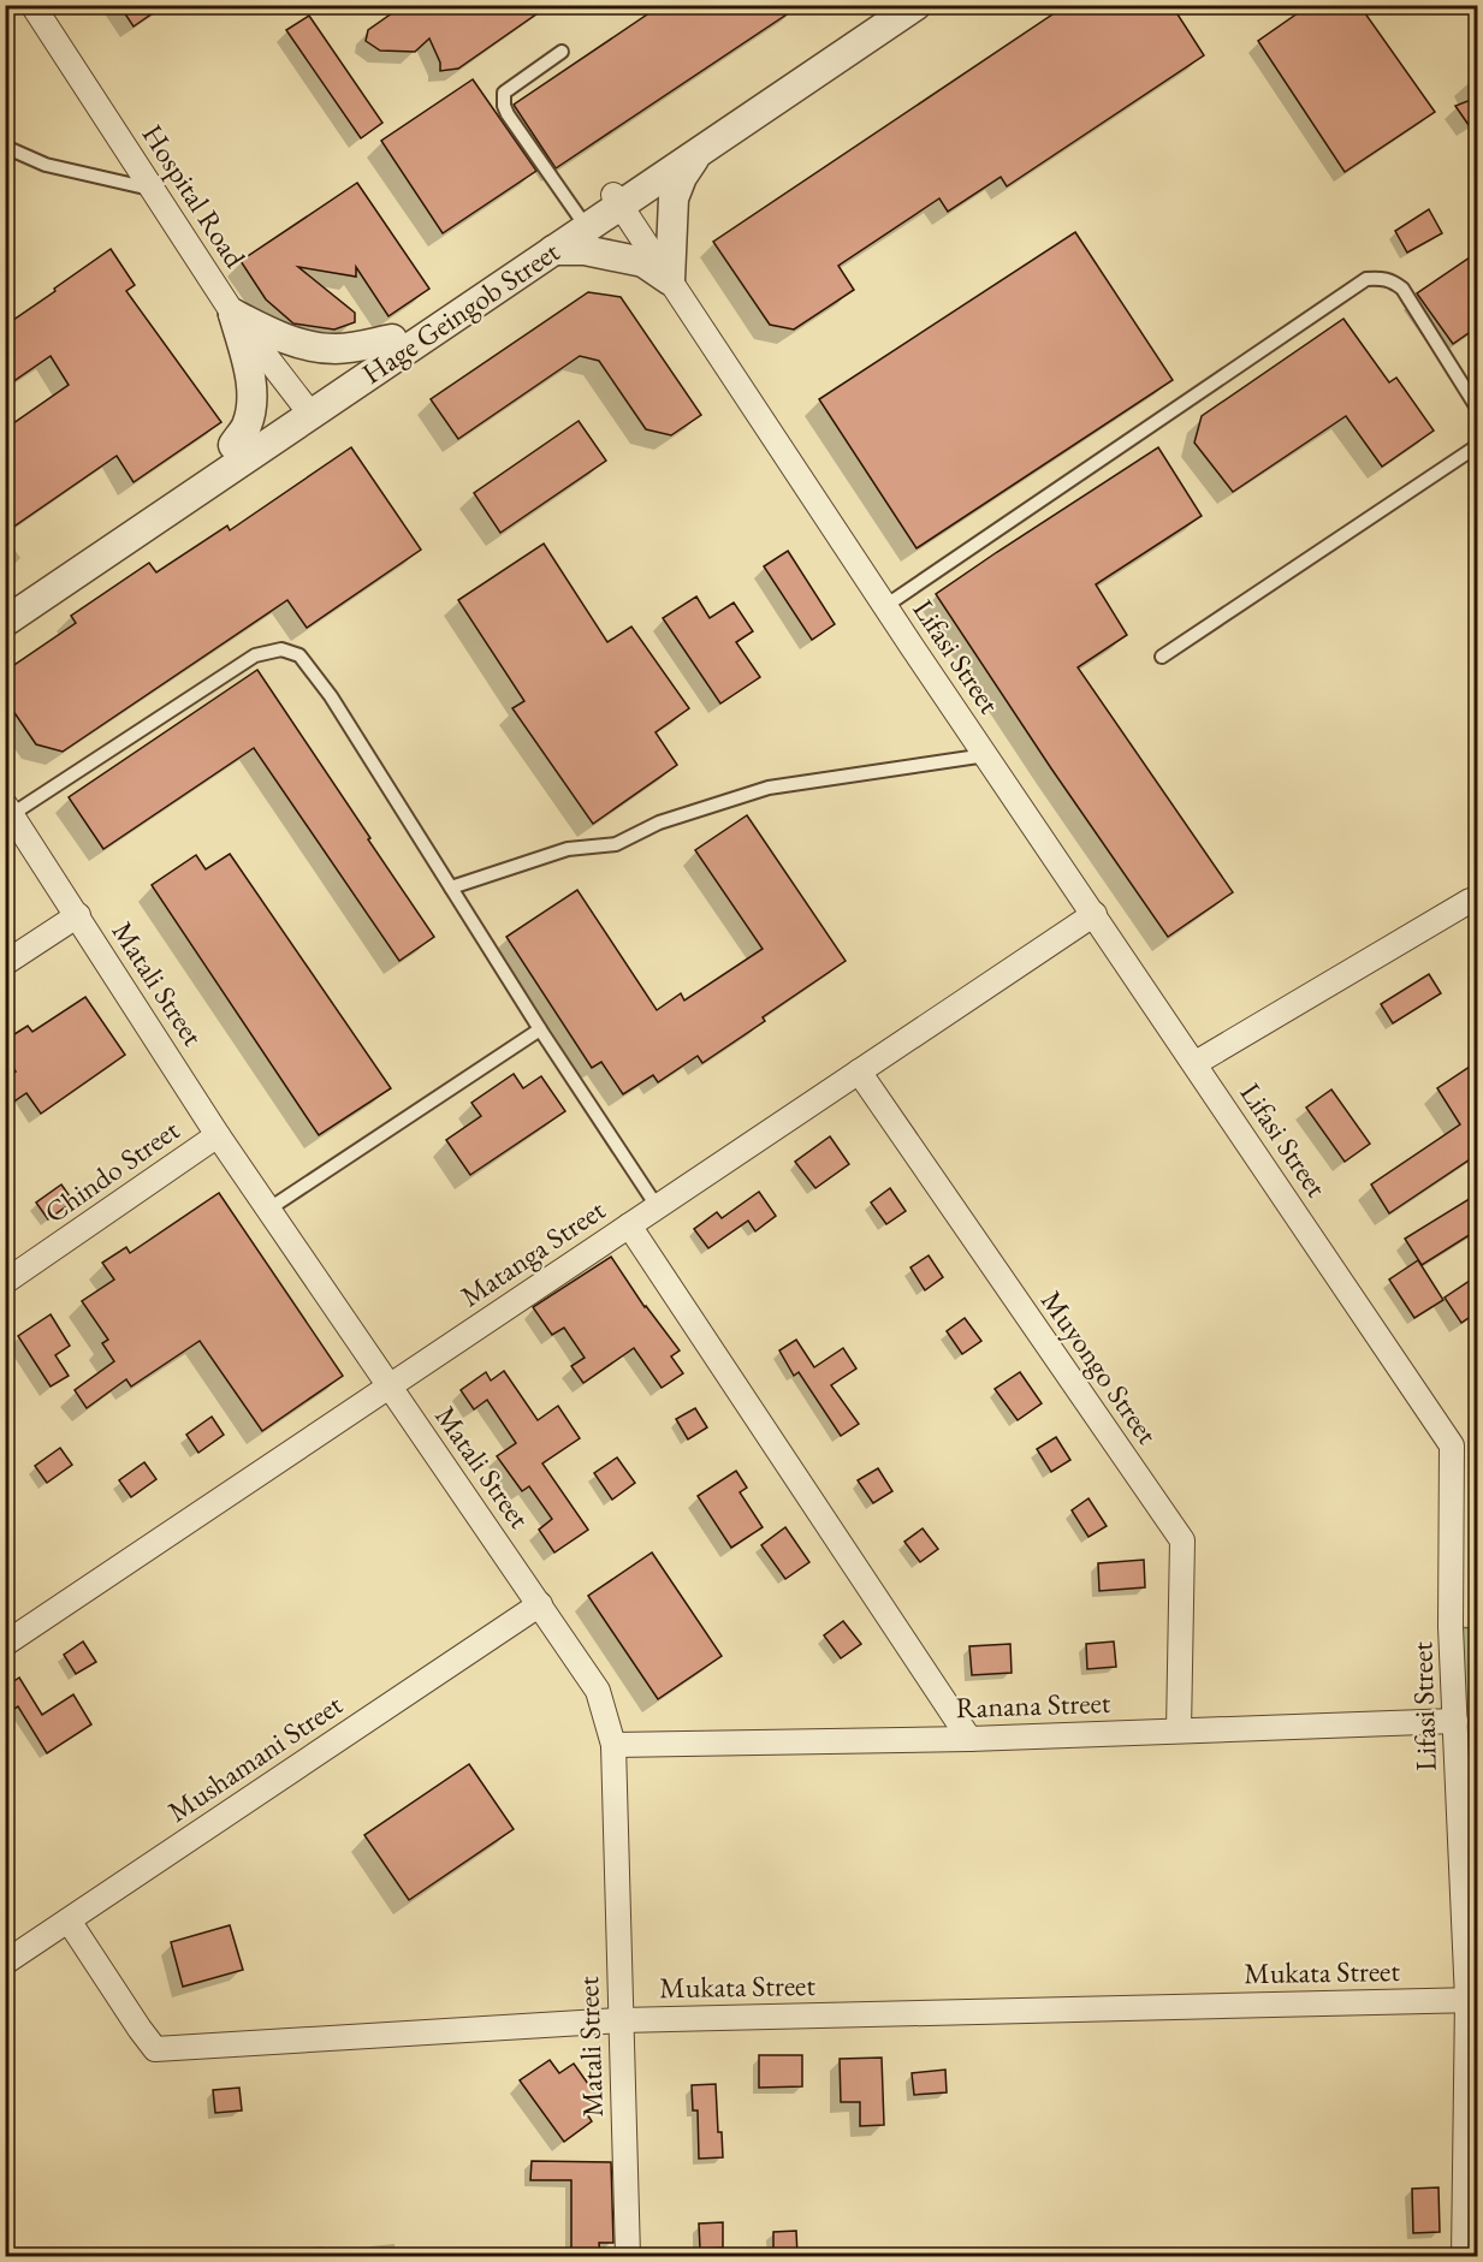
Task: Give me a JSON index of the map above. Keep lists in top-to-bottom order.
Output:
{
  "streets": {
    "street": [
      "Hospital Road",
      "Hage Geingob Street",
      "Lifasi Street",
      "Matali Street",
      "Chindo Street",
      "Matanga Street",
      "Muyongo Street",
      "Ranana Street",
      "Mushamani Street",
      "Mukata Street"
    ]
  },
  "crossings": [
    ["Hospital Road", "Hage Geingob Street"],
    ["Hage Geingob Street", "Lifasi Street"],
    ["Lifasi Street", "Matanga Street"],
    ["Lifasi Street", "Ranana Street"],
    ["Lifasi Street", "Mukata Street"],
    ["Matali Street", "Chindo Street"],
    ["Matali Street", "Matanga Street"],
    ["Matali Street", "Ranana Street"],
    ["Matali Street", "Mushamani Street"],
    ["Matali Street", "Mukata Street"],
    ["Matanga Street", "Muyongo Street"],
    ["Muyongo Street", "Ranana Street"],
    ["Mushamani Street", "Mukata Street"]
  ]
}
